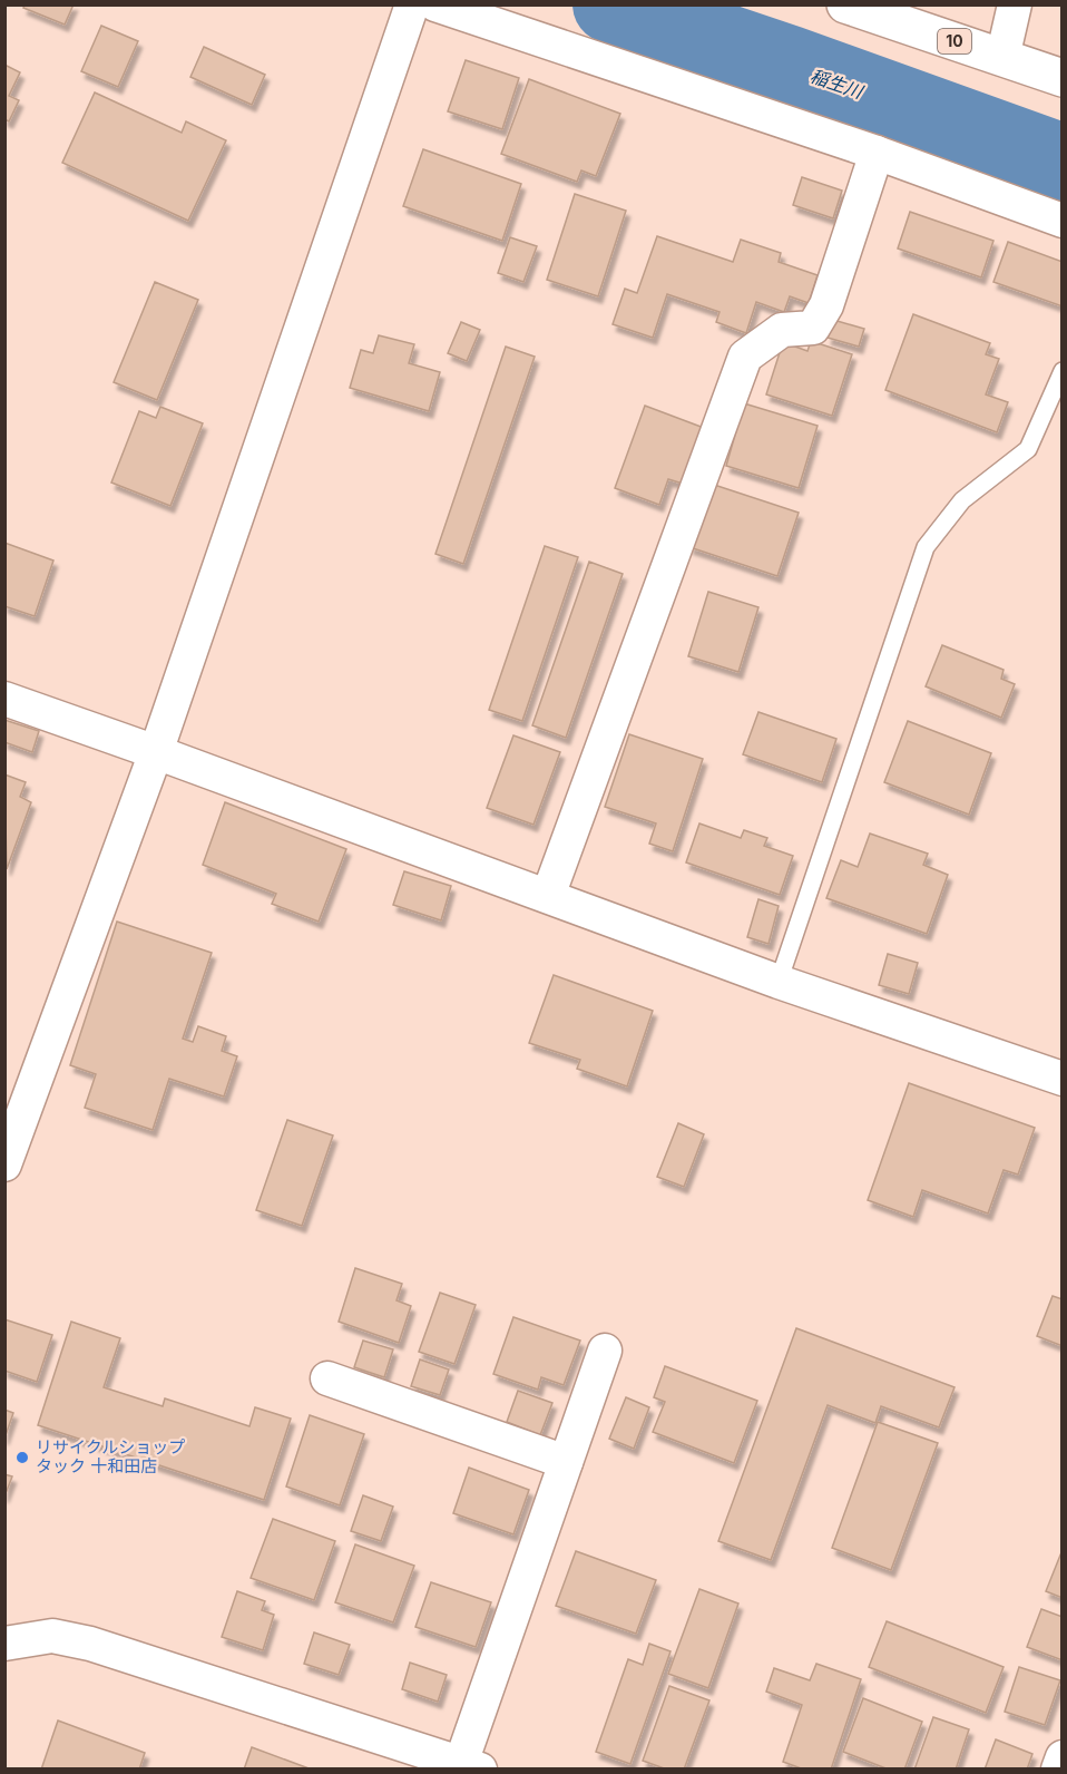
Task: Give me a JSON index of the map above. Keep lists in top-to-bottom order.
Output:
{
  "streets": {
    "main road": ["10"]
  },
  "water": ["稲生川"],
  "places": ["リサイクルショップ タック 十和田店"]
}
